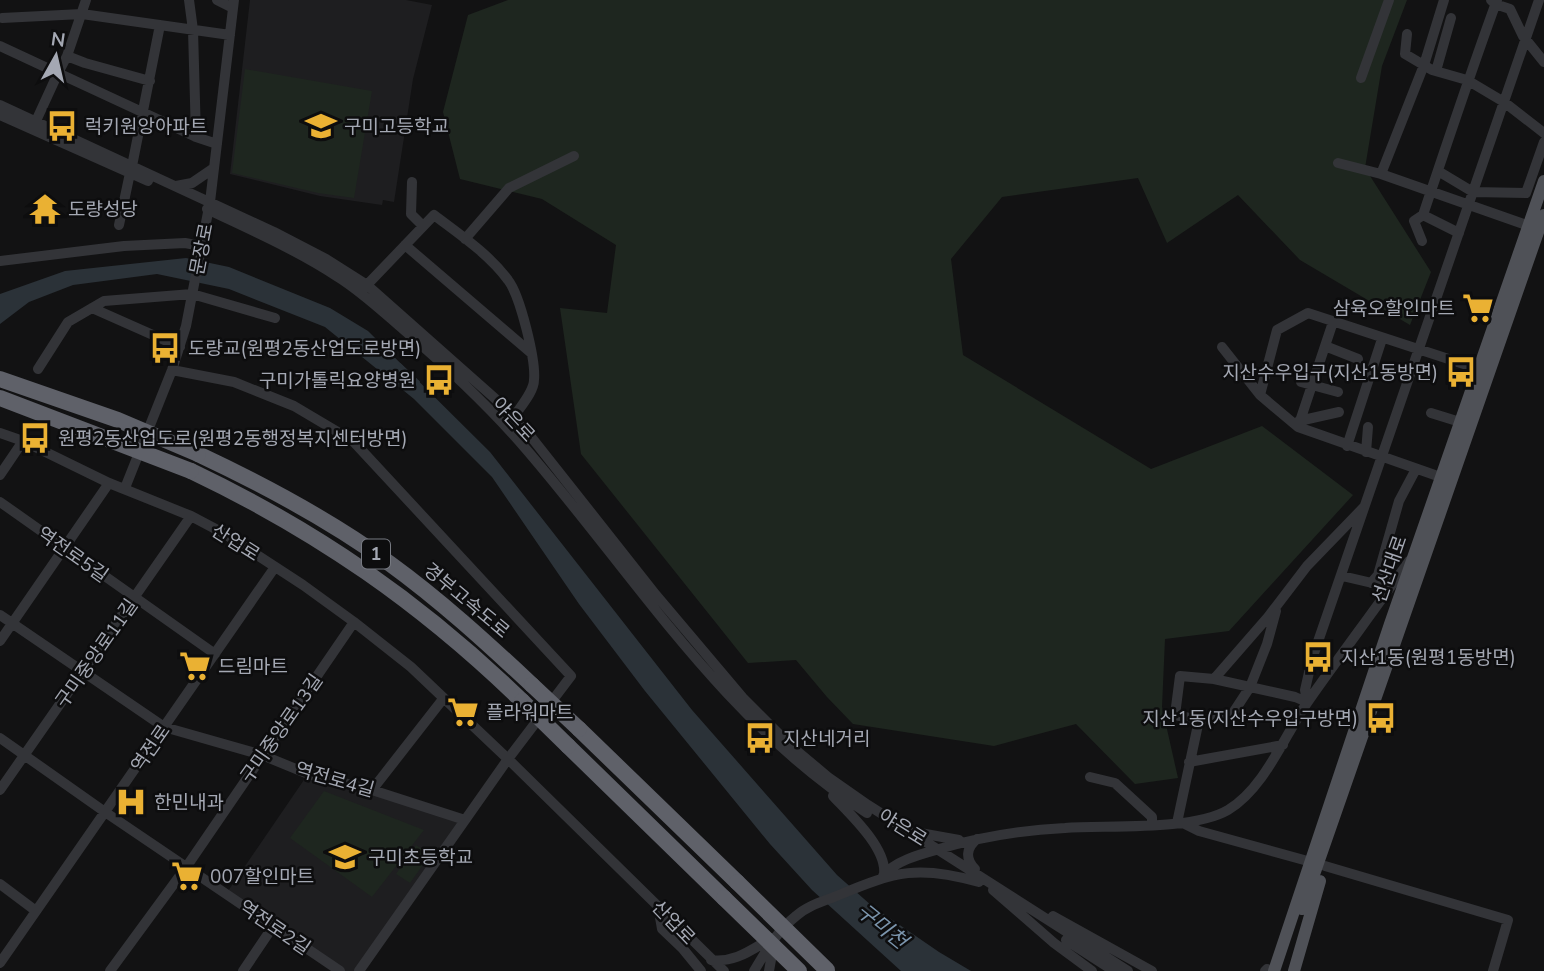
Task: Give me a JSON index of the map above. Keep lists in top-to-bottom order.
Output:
{
  "streets": {
    "highway": ["1", "경부고속도로"],
    "main road": ["선산대로"],
    "street": [
      "문장로",
      "야은로",
      "산업로",
      "역전로5길",
      "구미중앙로11길",
      "구미중앙로13길",
      "역전로",
      "역전로4길",
      "역전로2길"
    ]
  },
  "crossings": [
    ["문장로", "야은로"],
    ["문장로", "산업로"],
    ["야은로", "선산대로"],
    ["산업로", "구미중앙로11길"],
    ["산업로", "구미중앙로13길"],
    ["산업로", "역전로"],
    ["역전로5길", "구미중앙로11길"],
    ["역전로5길", "역전로"],
    ["구미중앙로11길", "역전로4길"],
    ["구미중앙로11길", "역전로2길"],
    ["구미중앙로13길", "역전로4길"],
    ["구미중앙로13길", "역전로2길"],
    ["역전로", "역전로4길"],
    ["역전로", "역전로2길"]
  ],
  "water": ["구미천"],
  "places": {
    "bus stop": [
      "럭키원앙아파트",
      "도량교(원평2동산업도로방면)",
      "지산수우입구(지산1동방면)",
      "구미가톨릭요양병원",
      "원평2동산업도로(원평2동행정복지센터방면)",
      "지산1동(원평1동방면)",
      "지산1동(지산수우입구방면)",
      "지산네거리"
    ],
    "school or university": ["구미고등학교", "구미초등학교"],
    "temple": ["도량성당"],
    "supermarket": [
      "삼육오할인마트",
      "드림마트",
      "플라워마트",
      "007할인마트"
    ],
    "hospital": ["한민내과"]
  },
  "north": "top"
}
